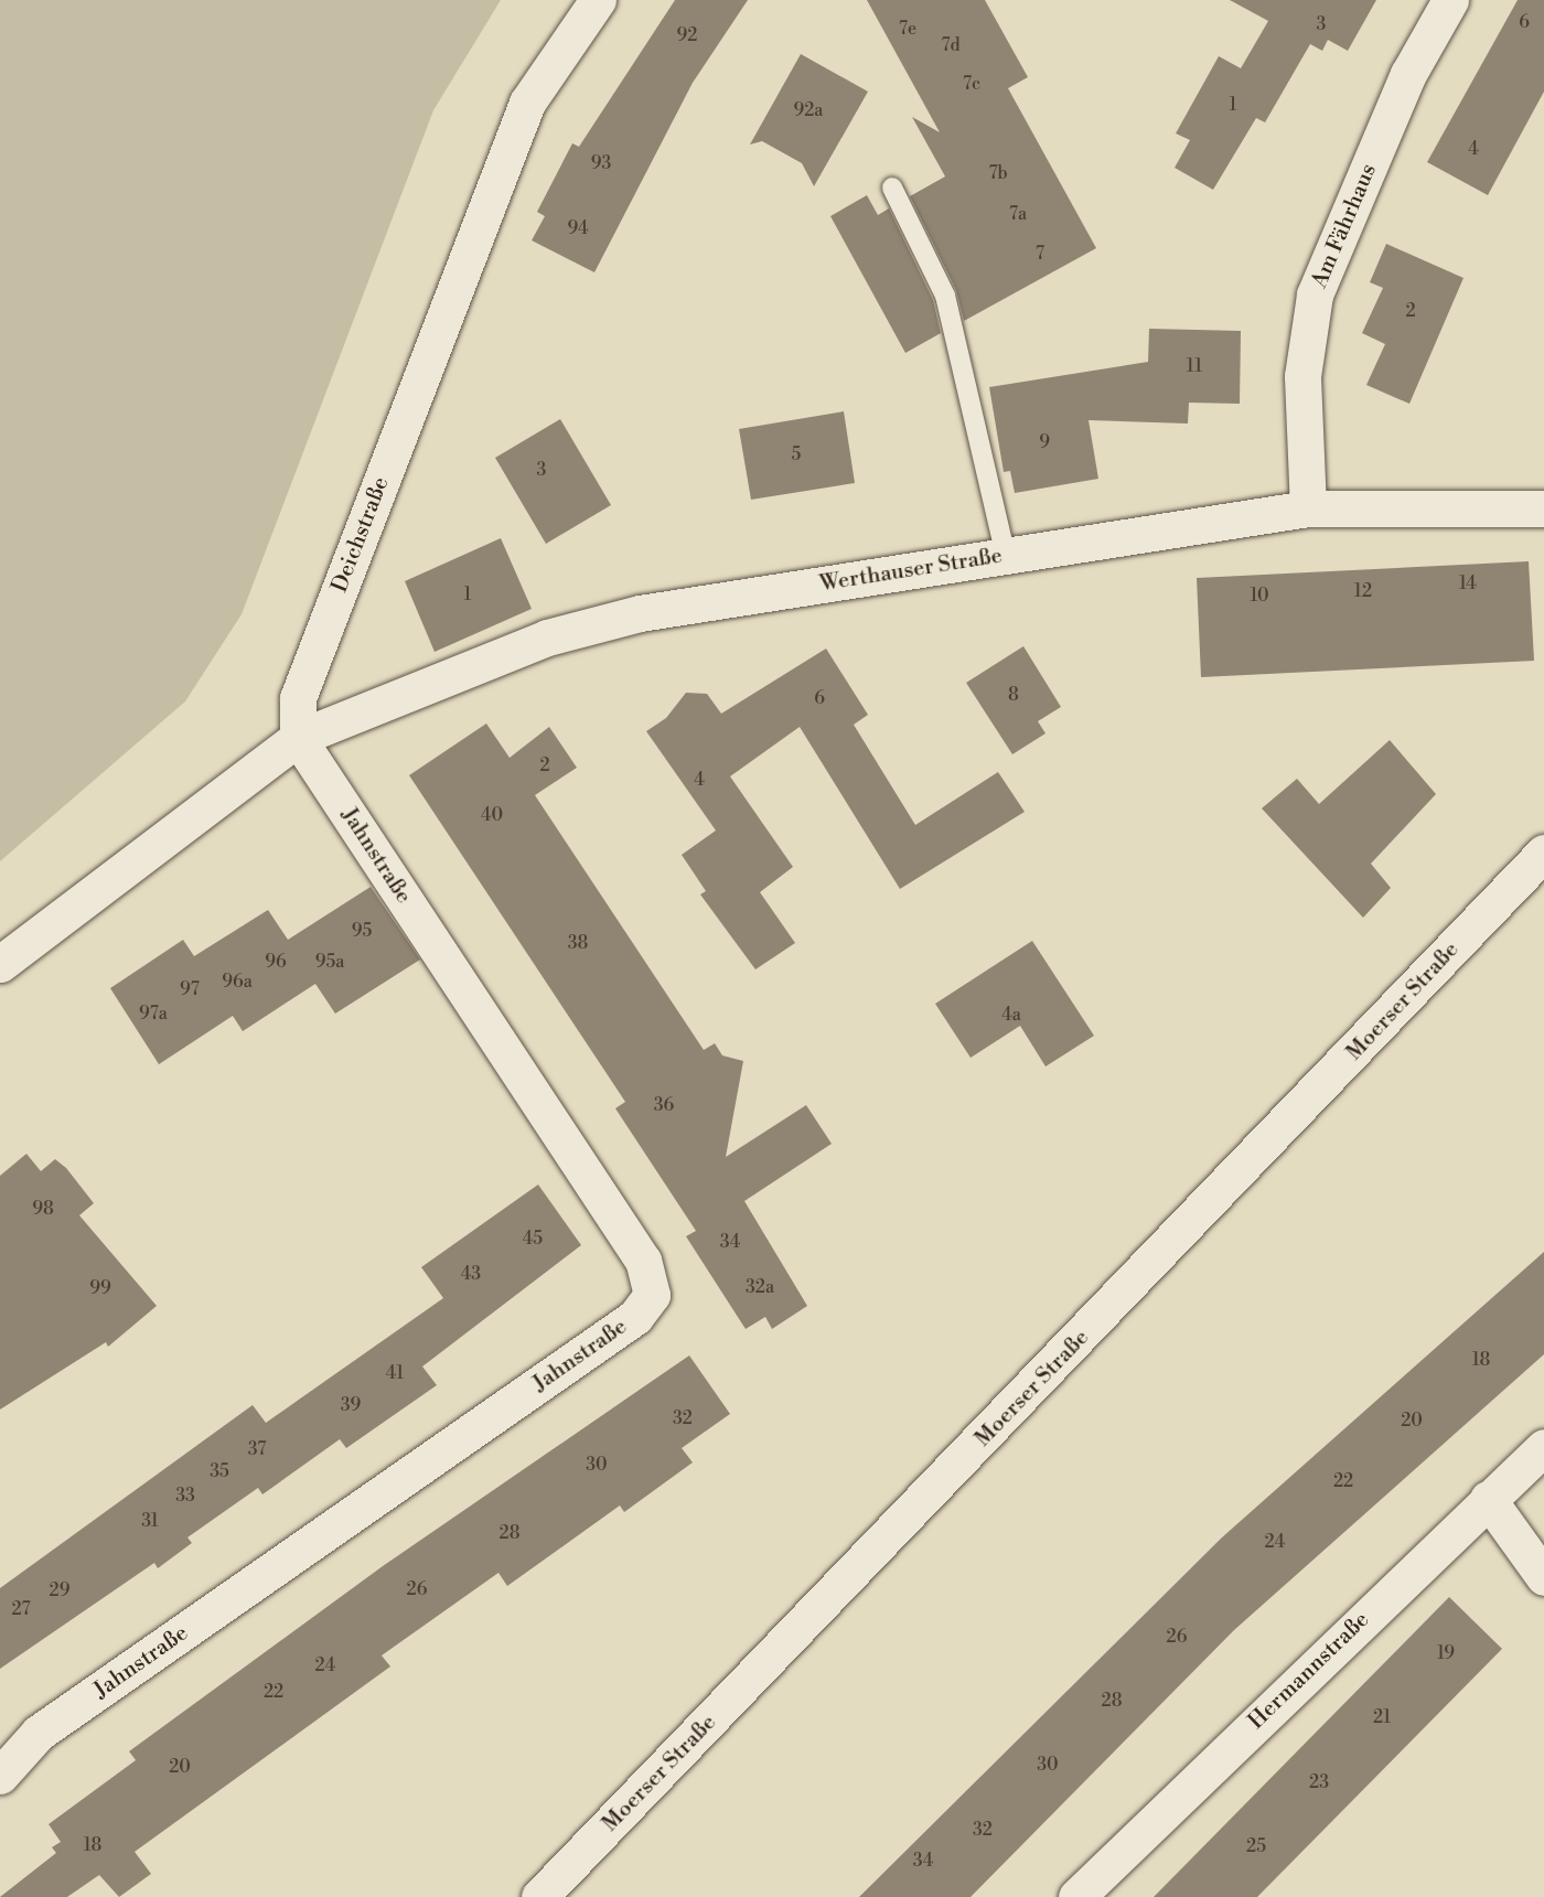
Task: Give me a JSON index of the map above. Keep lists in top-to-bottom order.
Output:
{
  "streets": {
    "street": [
      "Am Fährhaus",
      "Deichstraße",
      "Werthauser Straße",
      "Jahnstraße",
      "Moerser Straße",
      "Hermannstraße"
    ]
  },
  "crossings": [
    ["Am Fährhaus", "Werthauser Straße"],
    ["Deichstraße", "Werthauser Straße"],
    ["Deichstraße", "Jahnstraße"],
    ["Werthauser Straße", "Jahnstraße"]
  ],
  "house_numbers": [
    "6",
    "3",
    "7e",
    "92",
    "7d",
    "7c",
    "1",
    "92a",
    "4",
    "93",
    "7b",
    "7a",
    "94",
    "7",
    "2",
    "11",
    "9",
    "5",
    "3",
    "14",
    "12",
    "1",
    "10",
    "8",
    "6",
    "2",
    "4",
    "40",
    "95",
    "38",
    "96",
    "95a",
    "96a",
    "97",
    "97a",
    "4a",
    "36",
    "98",
    "45",
    "34",
    "43",
    "32a",
    "99",
    "18",
    "41",
    "39",
    "32",
    "20",
    "37",
    "30",
    "35",
    "22",
    "33",
    "31",
    "28",
    "24",
    "26",
    "29",
    "27",
    "26",
    "19",
    "24",
    "22",
    "28",
    "21",
    "30",
    "20",
    "23",
    "32",
    "18",
    "25",
    "34"
  ]
}
